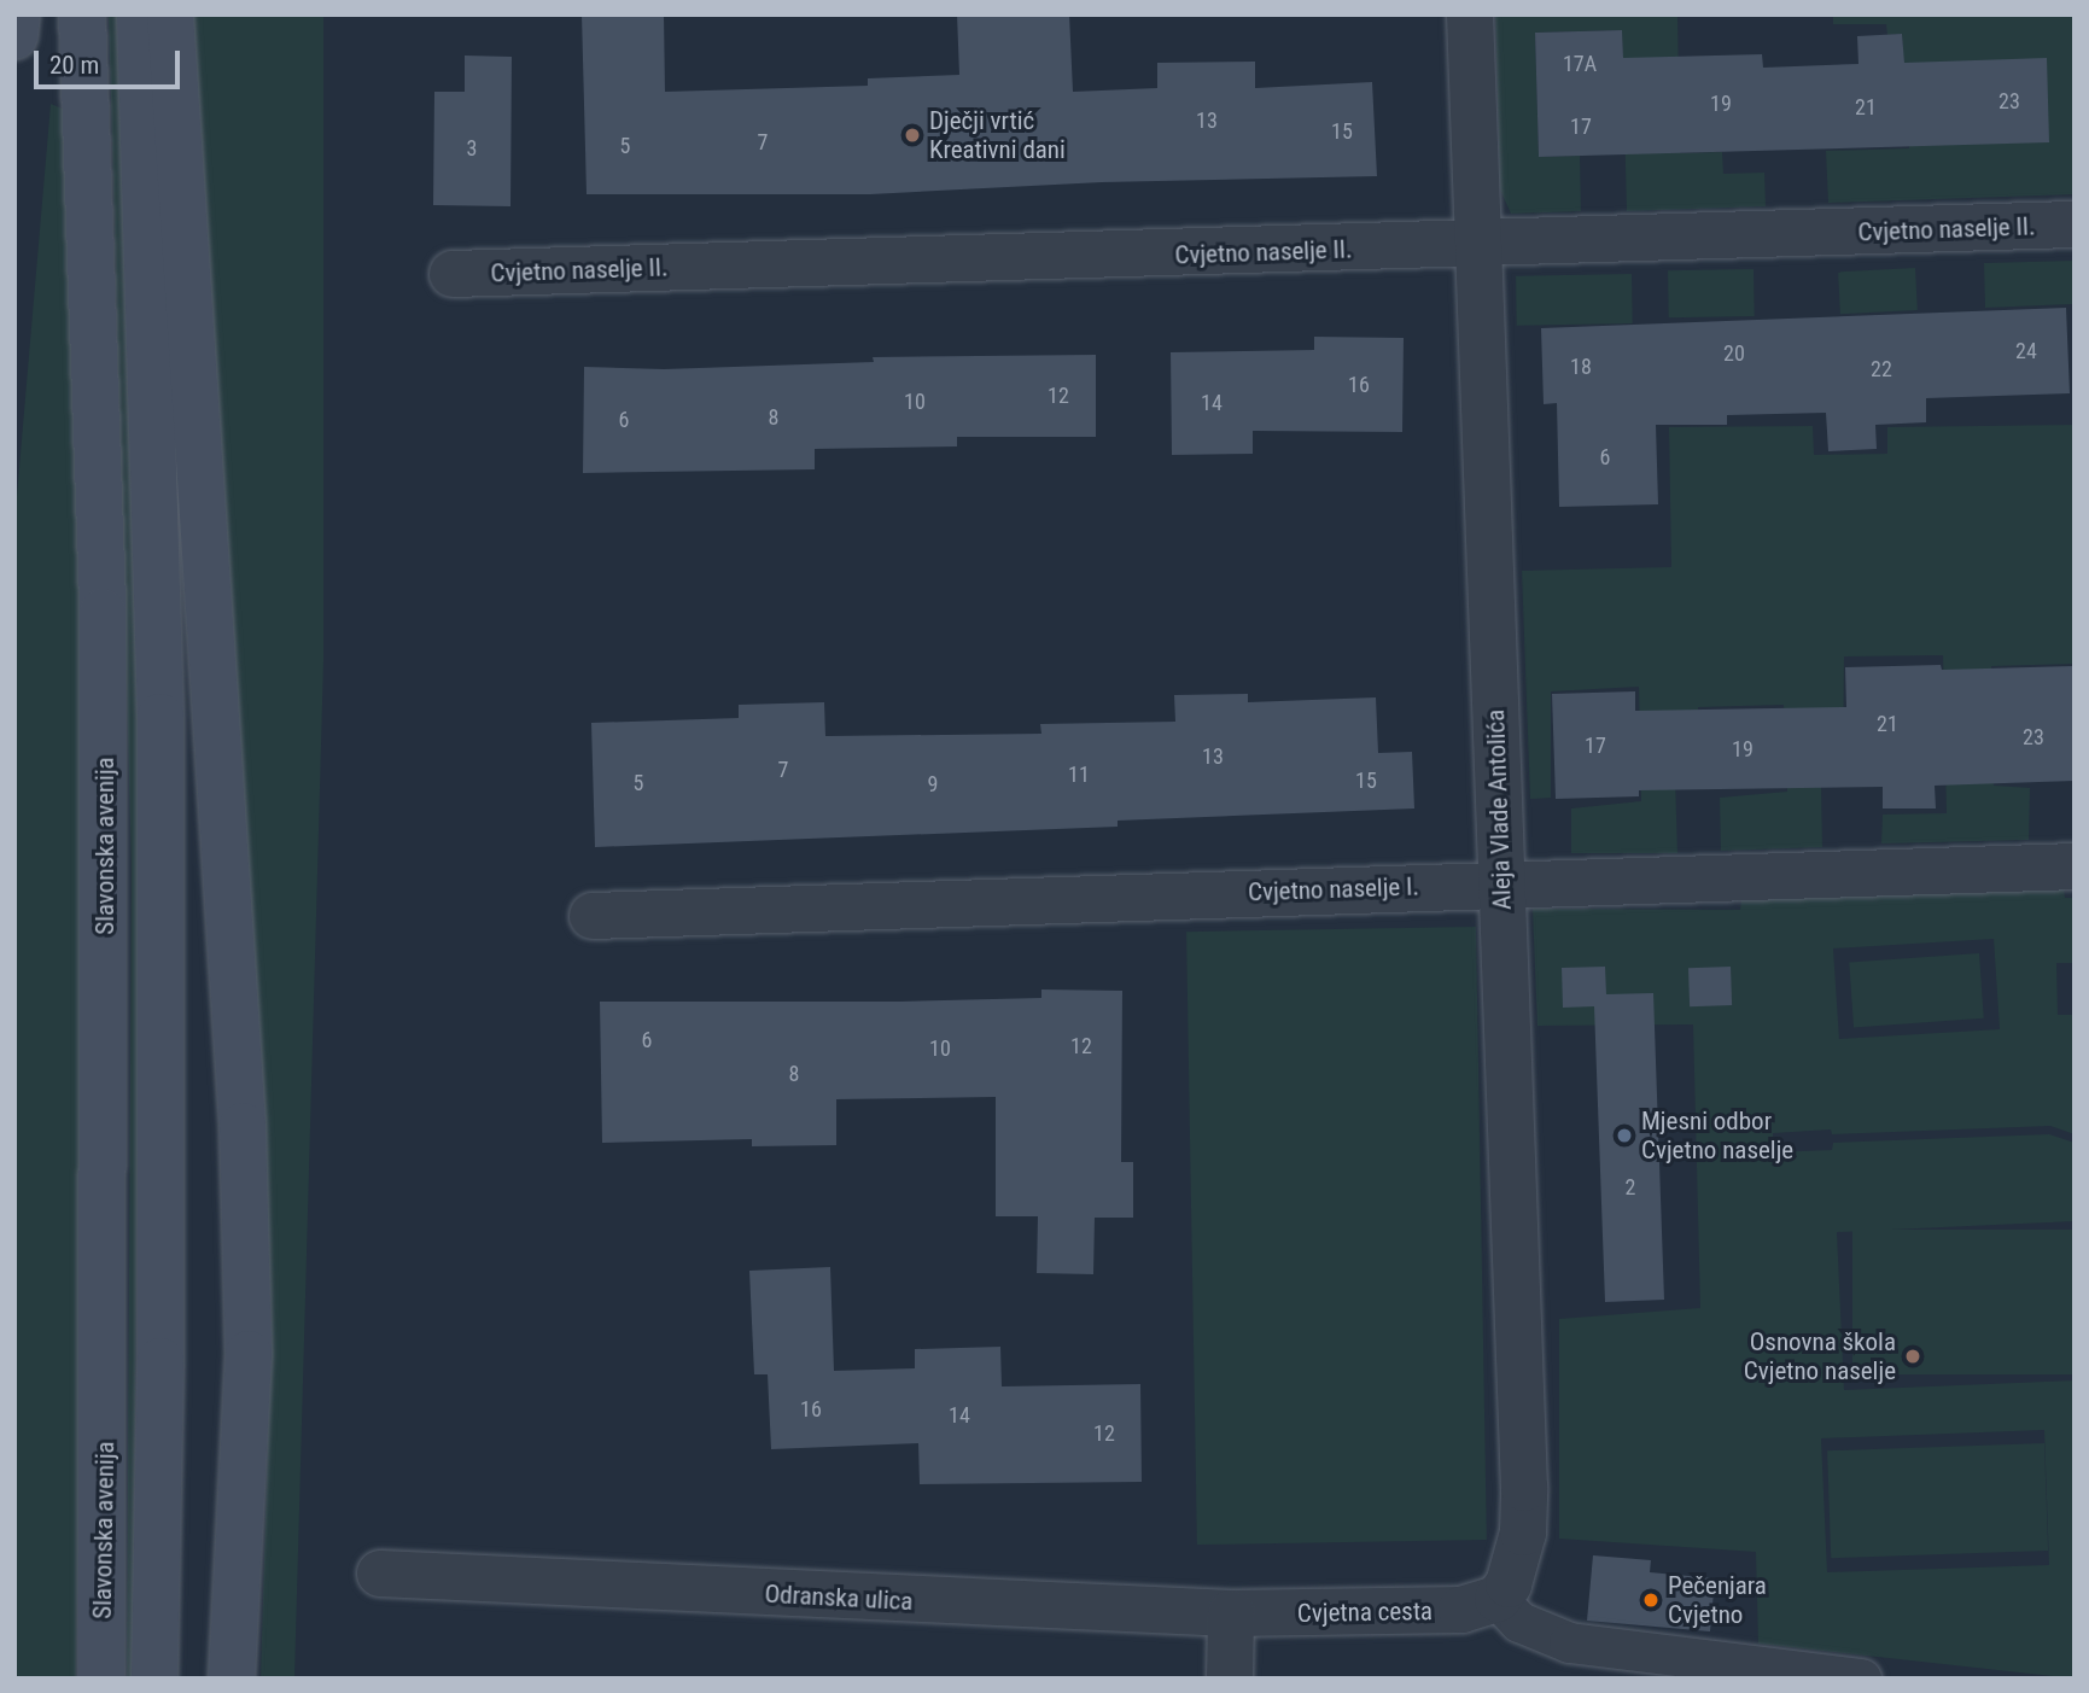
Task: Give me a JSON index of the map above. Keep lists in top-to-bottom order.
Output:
{
  "streets": {
    "main road": ["Slavonska avenija"],
    "street": [
      "Cvjetno naselje II.",
      "Aleja Vlade Antolića",
      "Cvjetno naselje I.",
      "Odranska ulica",
      "Cvjetna cesta"
    ]
  },
  "crossings": [
    ["Cvjetno naselje II.", "Aleja Vlade Antolića"],
    ["Aleja Vlade Antolića", "Cvjetno naselje I."],
    ["Aleja Vlade Antolića", "Cvjetna cesta"],
    ["Odranska ulica", "Cvjetna cesta"]
  ],
  "places": [
    "Dječji vrtić Kreativni dani",
    "Mjesni odbor Cvjetno naselje",
    "Osnovna škola Cvjetno naselje",
    "Pečenjara Cvjetno"
  ],
  "house_numbers": [
    "17A",
    "23",
    "19",
    "21",
    "13",
    "17",
    "15",
    "7",
    "5",
    "3",
    "24",
    "20",
    "18",
    "22",
    "16",
    "12",
    "10",
    "14",
    "8",
    "6",
    "6",
    "21",
    "23",
    "17",
    "19",
    "13",
    "7",
    "11",
    "15",
    "5",
    "9",
    "6",
    "12",
    "10",
    "8",
    "2",
    "16",
    "14",
    "12"
  ],
  "scale_bar": "20 m"
}
